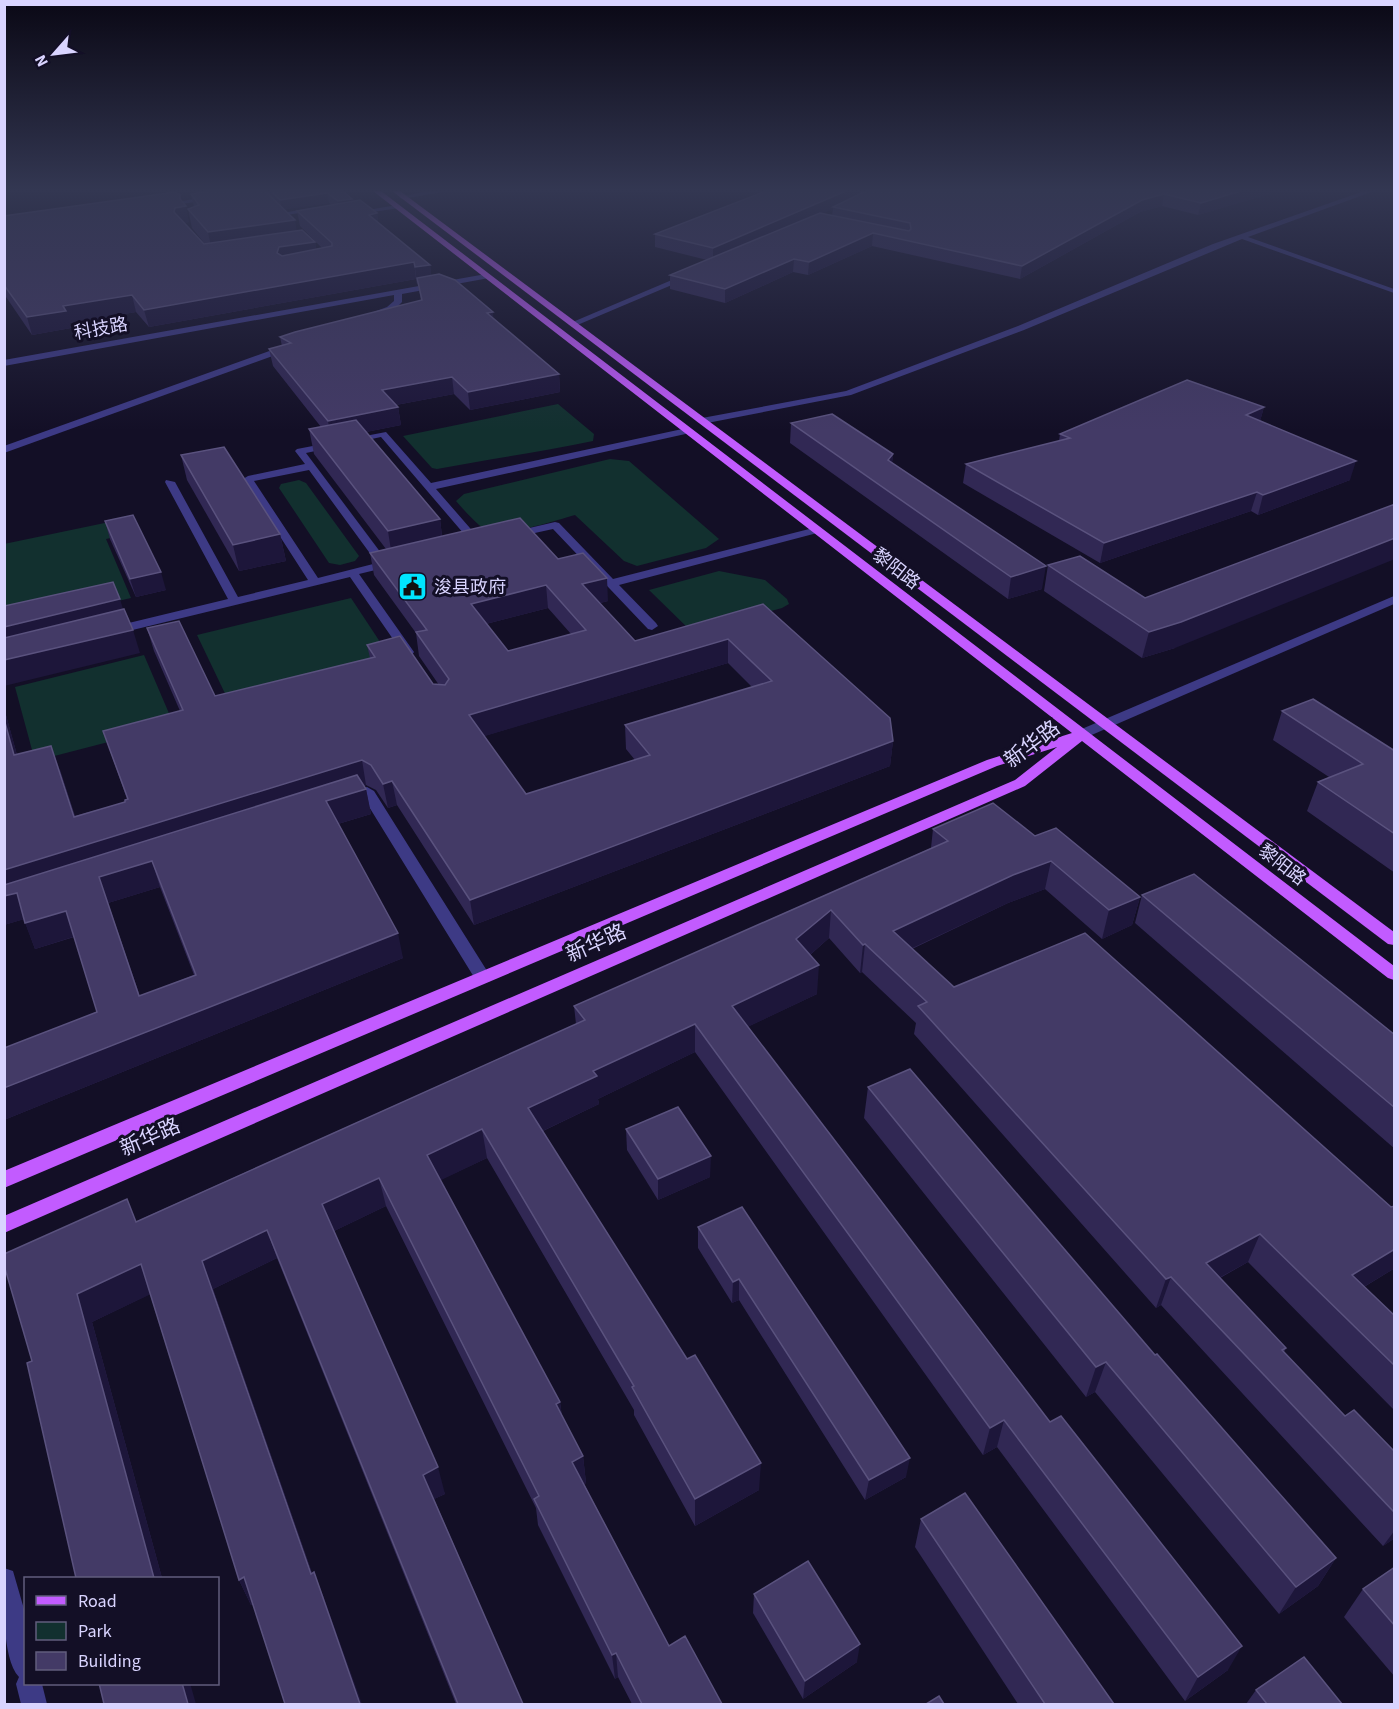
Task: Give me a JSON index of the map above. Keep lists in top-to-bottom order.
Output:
{
  "streets": {
    "main road": ["黎阳路", "新华路"],
    "street": ["科技路"]
  },
  "crossings": [
    ["科技路", "黎阳路"],
    ["黎阳路", "新华路"]
  ],
  "places": {
    "public building": ["浚县政府"]
  },
  "legend": ["Road", "Park", "Building"],
  "north": "bottom left"
}
